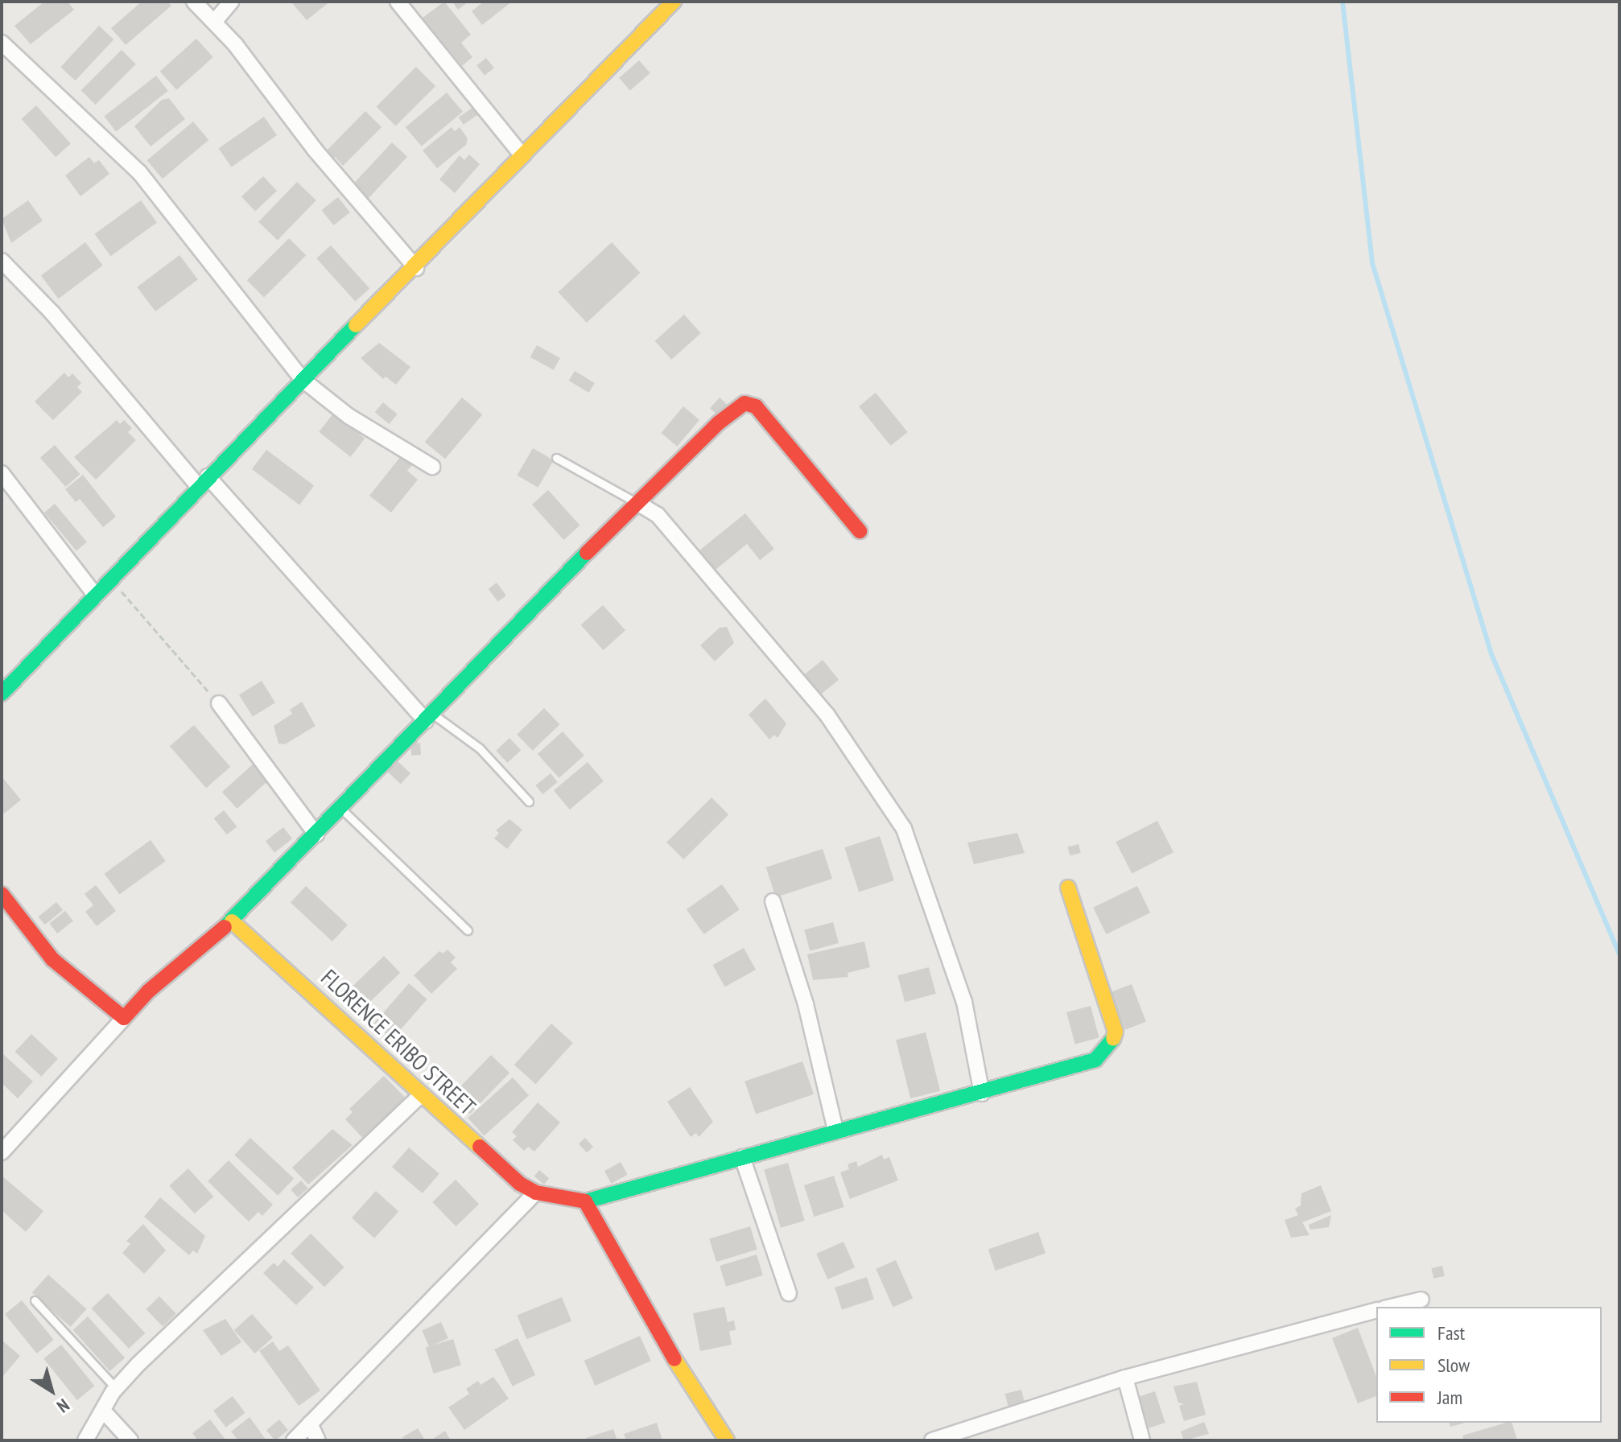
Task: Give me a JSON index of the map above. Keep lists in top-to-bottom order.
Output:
{
  "streets": {
    "street": ["FLORENCE ERIBO STREET"]
  },
  "legend": ["Fast", "Slow", "Jam"],
  "north": "bottom right"
}
